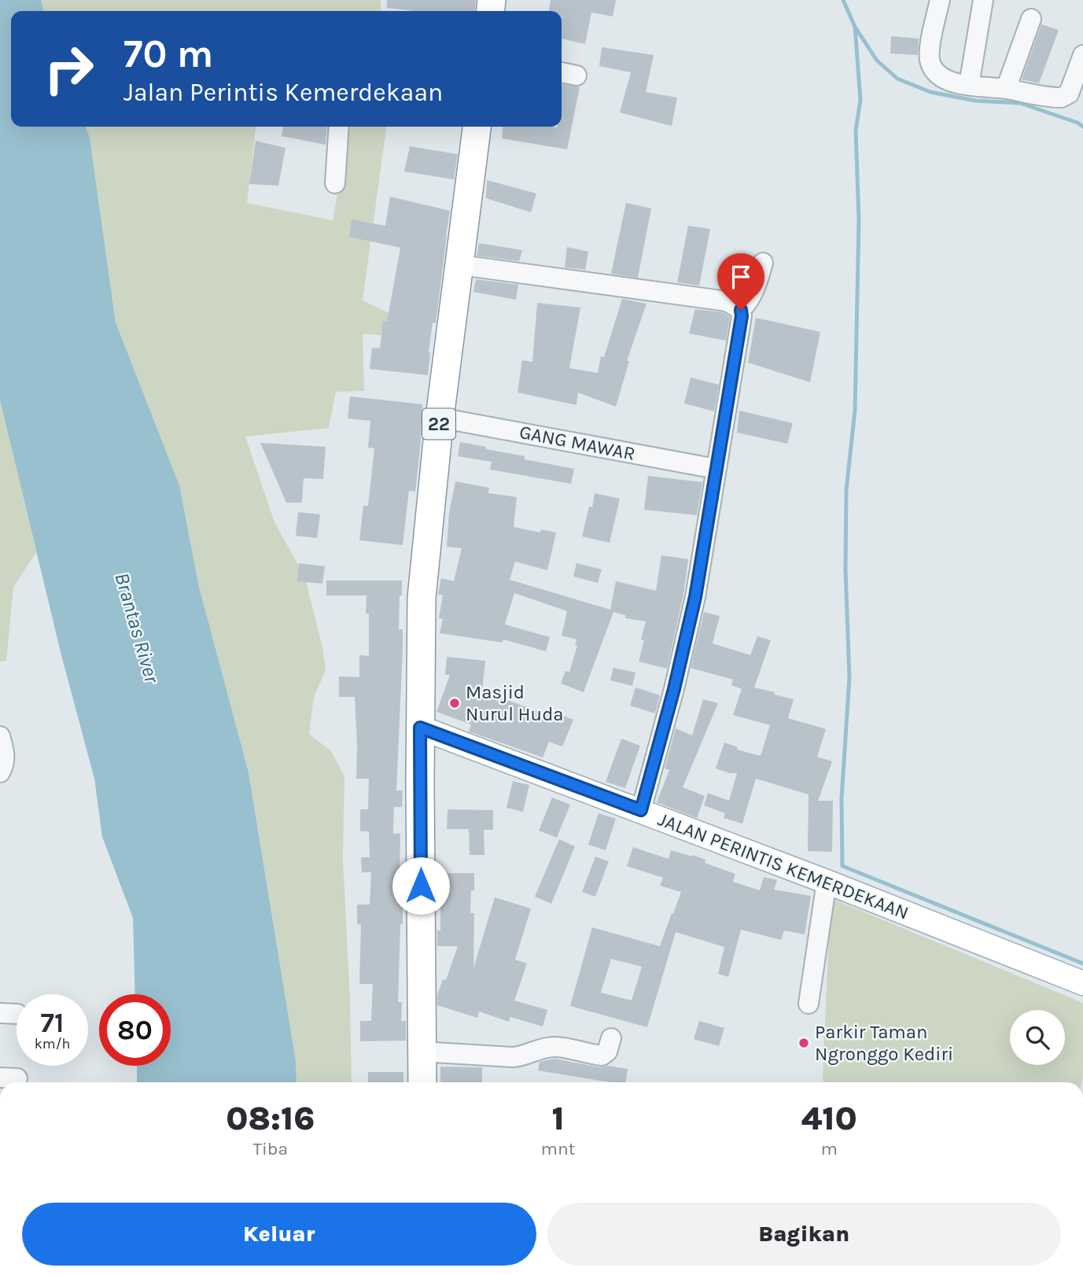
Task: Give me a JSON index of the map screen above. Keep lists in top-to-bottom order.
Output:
{
  "streets": {
    "highway": ["22"],
    "main road": ["JALAN PERINTIS KEMERDEKAAN"],
    "street": ["GANG MAWAR"]
  },
  "crossings": [
    ["22", "GANG MAWAR"],
    ["22", "JALAN PERINTIS KEMERDEKAAN"]
  ],
  "water": ["Brantas River"],
  "places": ["Masjid Nurul Huda", "Parkir Taman Ngronggo Kediri"],
  "page": {
    "turn": ["70 m", "Jalan Perintis Kemerdekaan"],
    "speed": "71 km/h",
    "limit": "80",
    "eta": [
      "08:16",
      "Tiba",
      "1",
      "mnt",
      "410",
      "m"
    ],
    "buttons": ["Keluar", "Bagikan"]
  }
}
